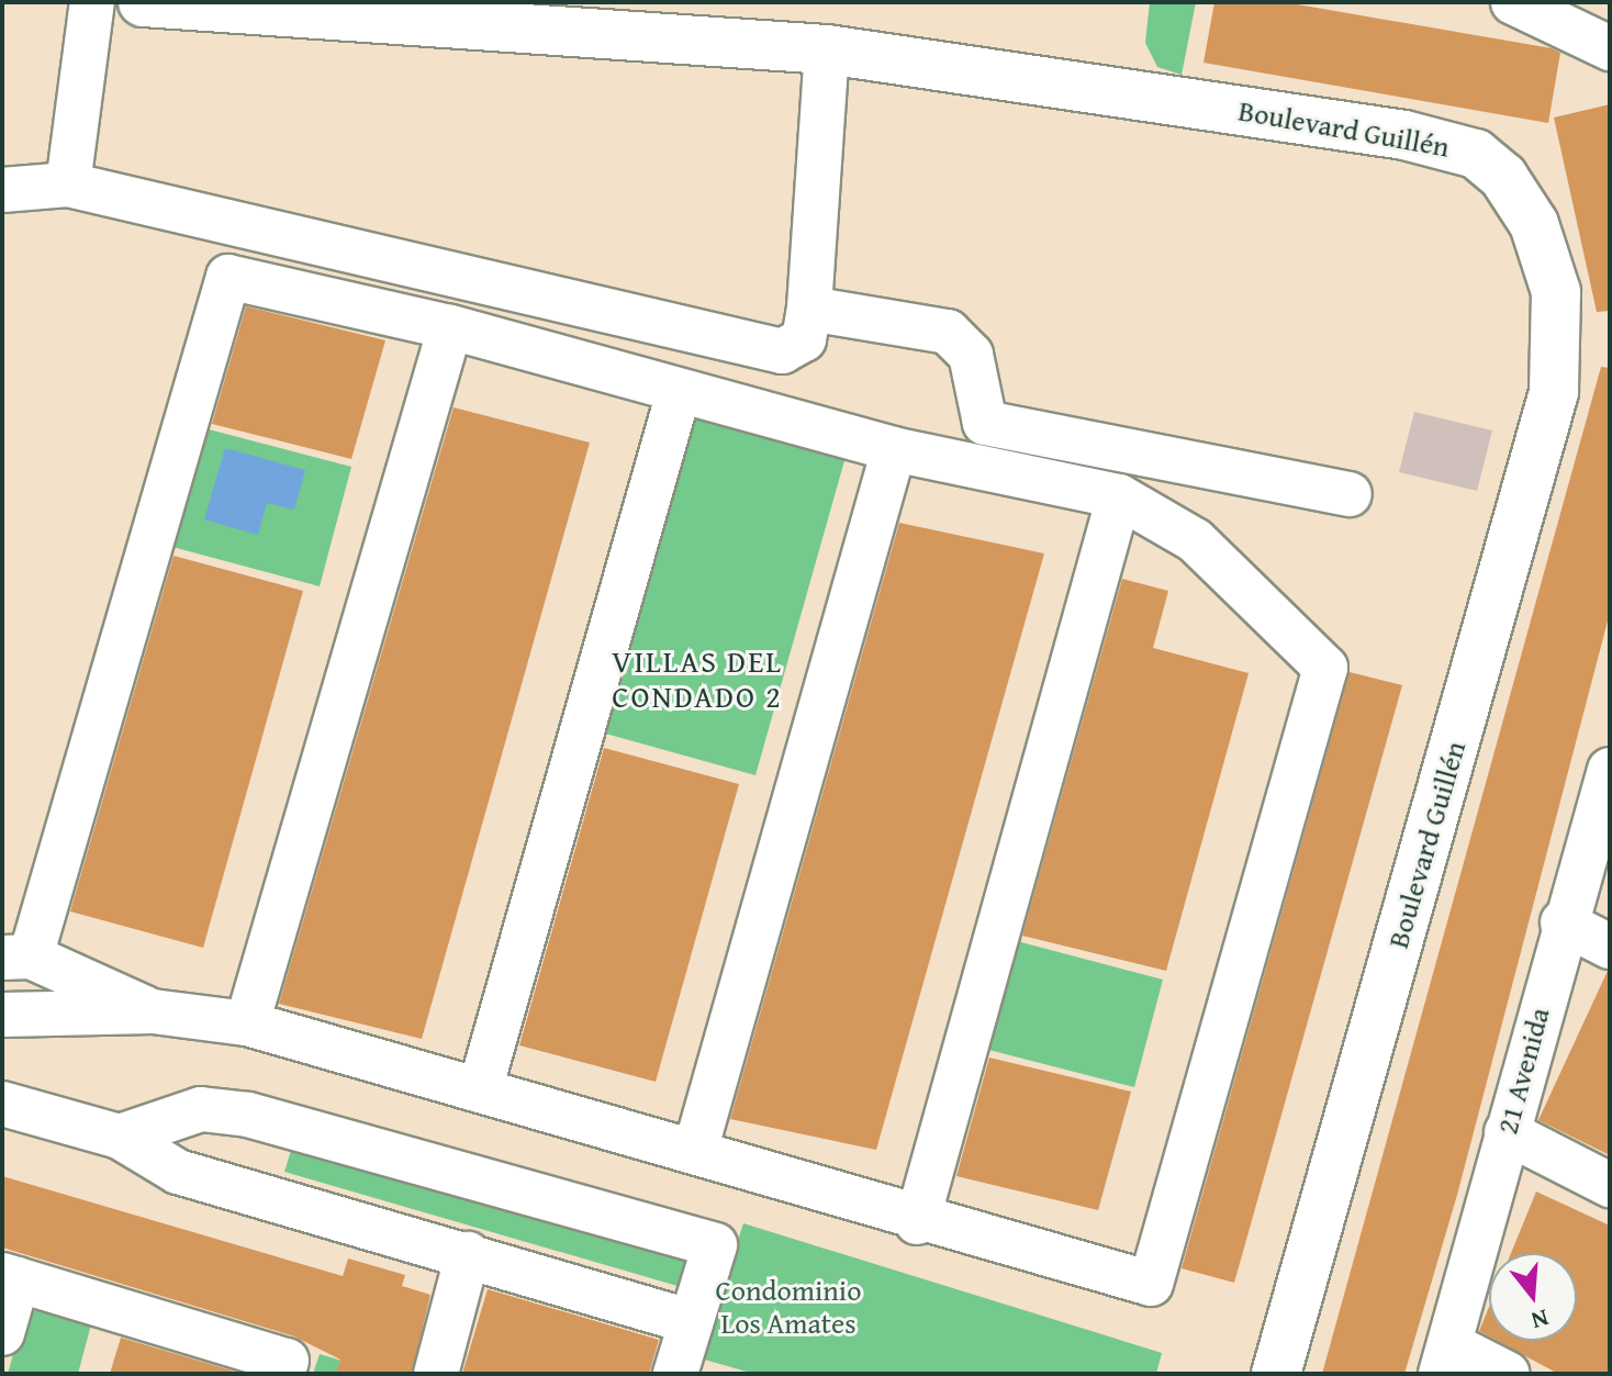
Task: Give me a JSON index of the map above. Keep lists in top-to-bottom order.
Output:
{
  "streets": {
    "main road": ["Boulevard Guillén"],
    "street": ["21 Avenida"]
  },
  "districts": ["VILLAS DEL CONDADO 2"],
  "parks": ["Condominio Los Amates"],
  "north": "bottom"
}
